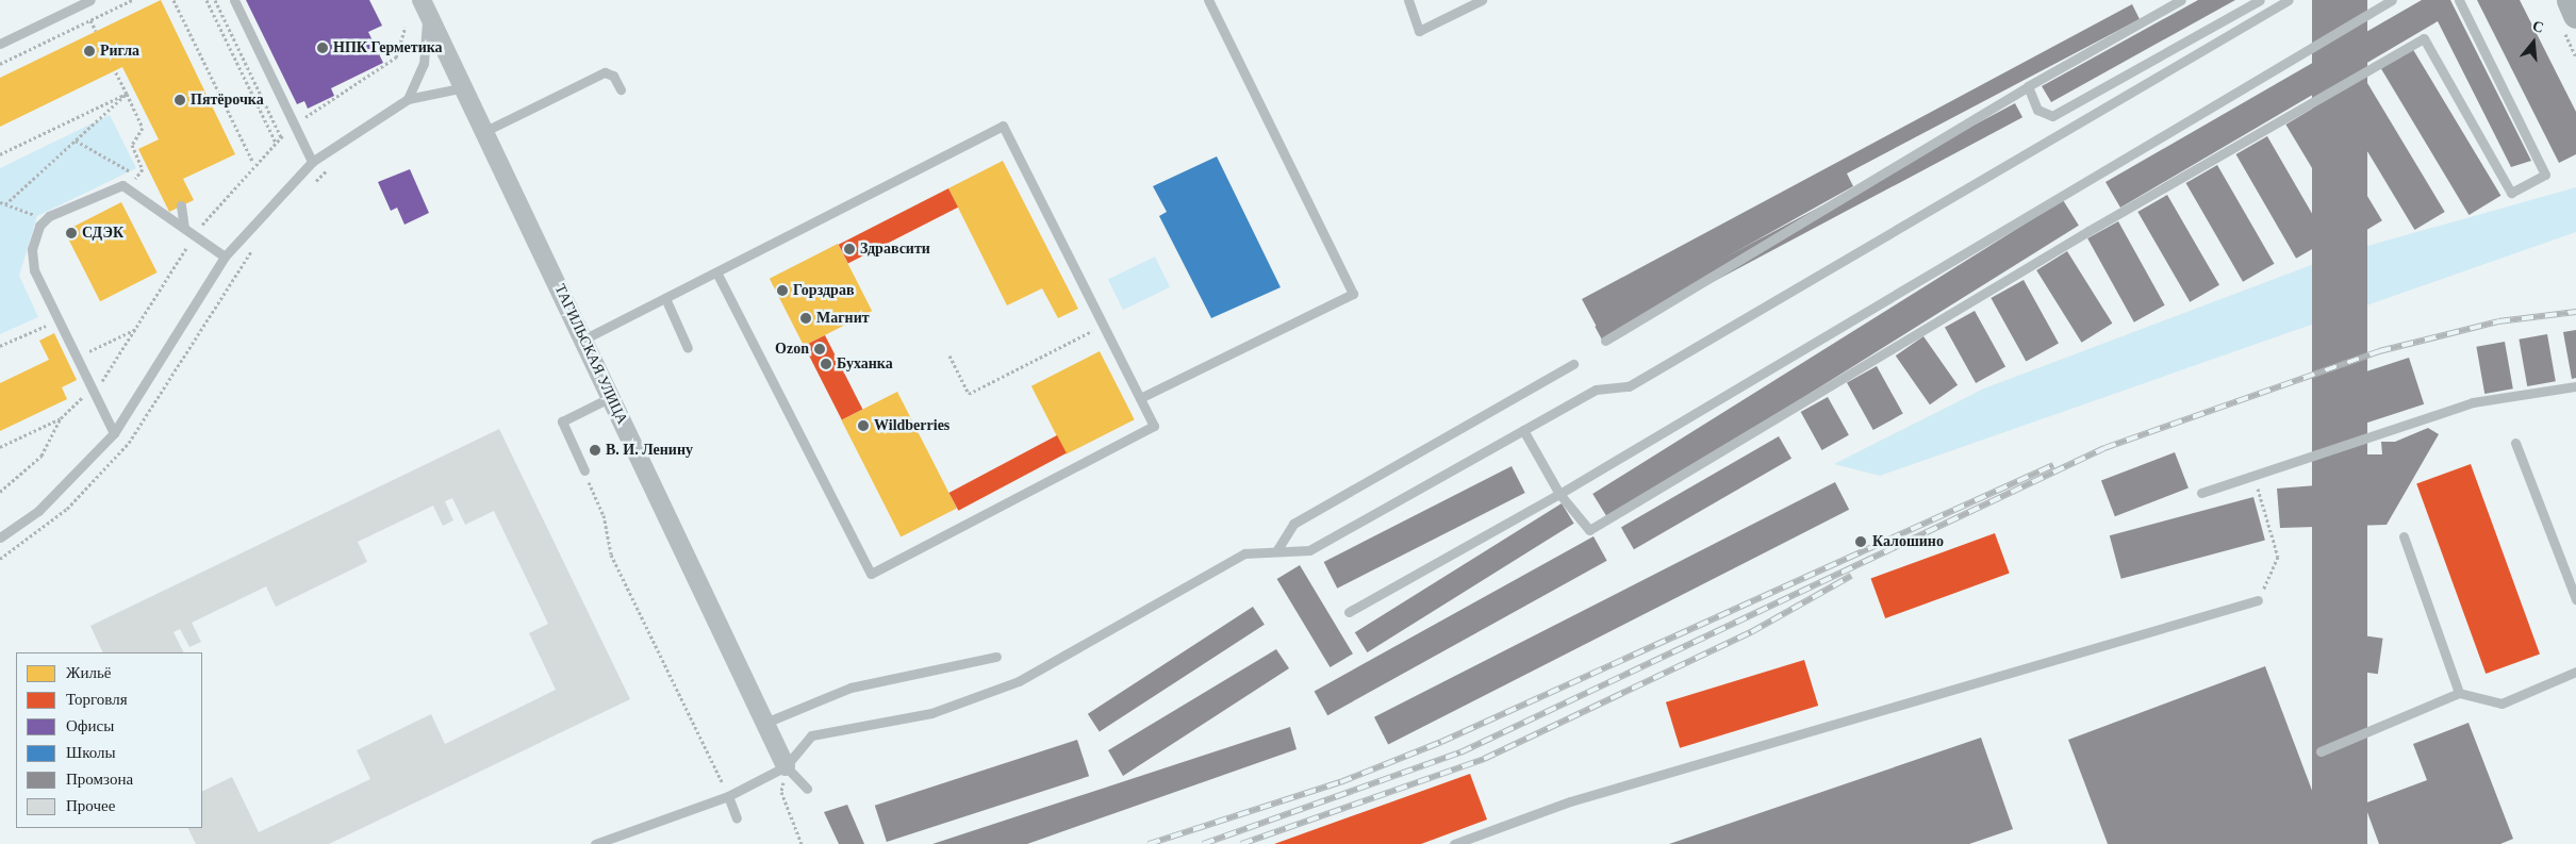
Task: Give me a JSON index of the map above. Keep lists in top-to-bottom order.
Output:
{
  "streets": {
    "street": ["ТАГИЛЬСКАЯ УЛИЦА"]
  },
  "places": [
    "НПК Герметика",
    "Ригла",
    "Пятёрочка",
    "СДЭК",
    "Здравсити",
    "Горздрав",
    "Магнит",
    "Ozon",
    "Буханка",
    "Wildberries",
    "В. И. Ленину",
    "Калошино"
  ],
  "legend": [
    "Жильё",
    "Торговля",
    "Офисы",
    "Школы",
    "Промзона",
    "Прочее"
  ],
  "north": "top"
}
